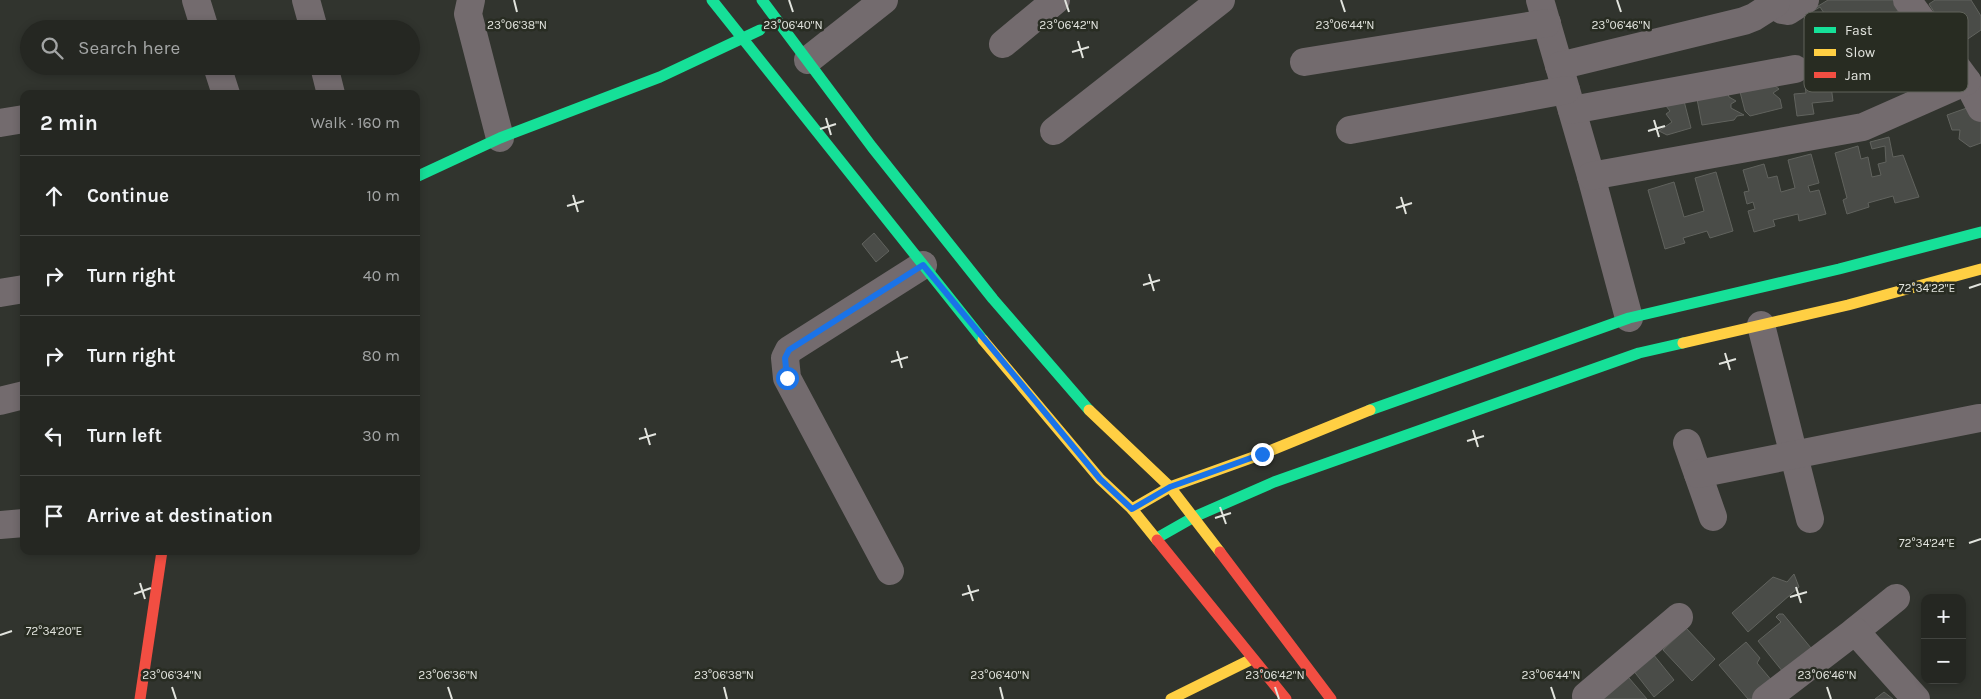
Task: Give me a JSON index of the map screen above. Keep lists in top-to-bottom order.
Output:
{
  "legend": ["Fast", "Slow", "Jam"],
  "page": {
    "search": "Search here",
    "heading": ["2 min", "Walk · 160 m"],
    "list": [
      ["Continue", "10 m"],
      ["Turn right", "40 m"],
      ["Turn right", "80 m"],
      ["Turn left", "30 m"],
      "Arrive at destination"
    ],
    "map_buttons": ["+", "−"]
  },
  "coordinates": [
    "23°06'38\"N",
    "23°06'40\"N",
    "23°06'42\"N",
    "23°06'44\"N",
    "23°06'46\"N",
    "72°34'22\"E",
    "72°34'24\"E",
    "72°34'20\"E",
    "23°06'34\"N",
    "23°06'36\"N"
  ]
}
